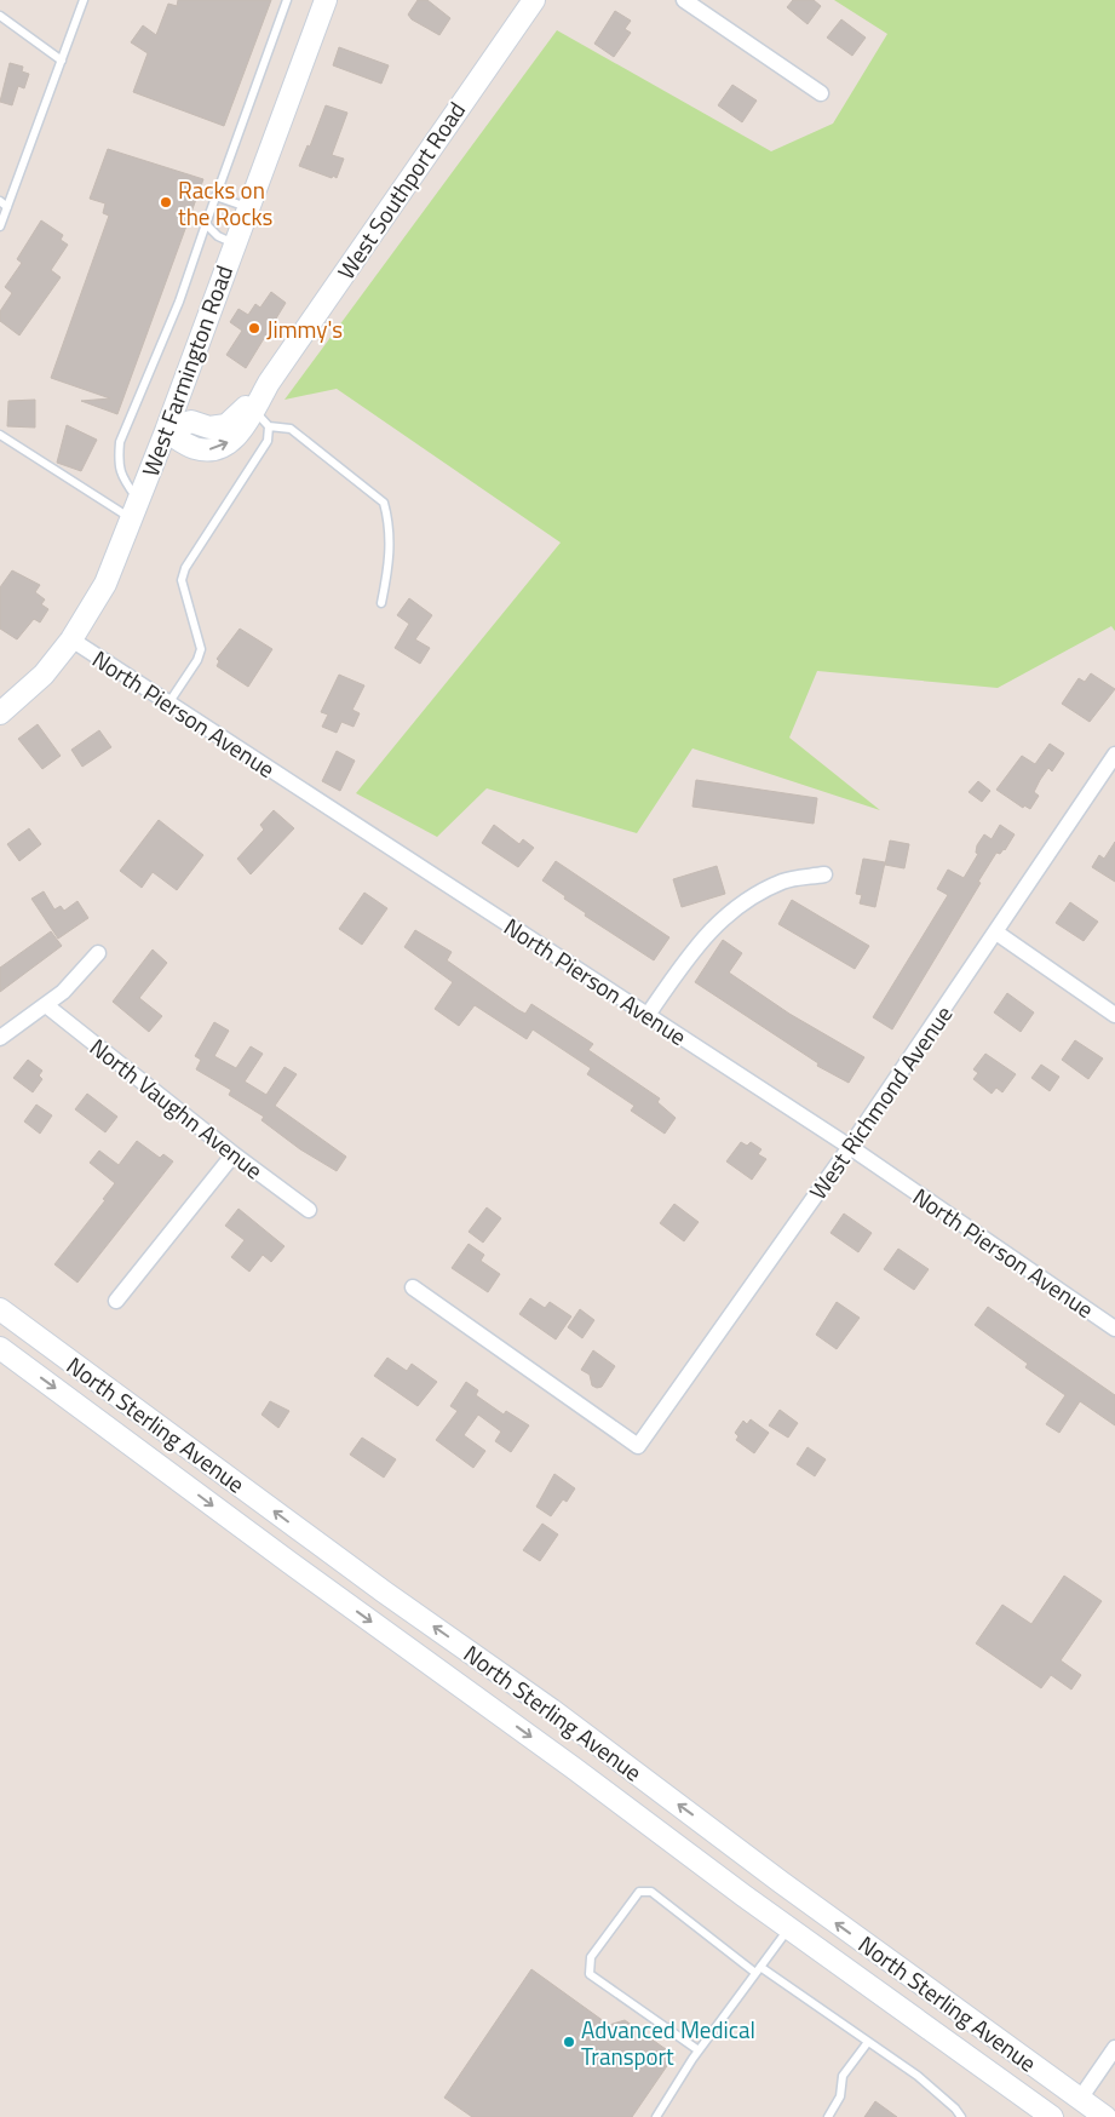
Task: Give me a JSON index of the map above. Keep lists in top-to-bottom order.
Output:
{
  "streets": {
    "main road": ["West Southport Road", "West Farmington Road", "North Sterling Avenue"],
    "street": ["North Pierson Avenue", "West Richmond Avenue", "North Vaughn Avenue"]
  },
  "crossings": [
    ["West Southport Road", "West Farmington Road"],
    ["West Farmington Road", "North Pierson Avenue"],
    ["North Pierson Avenue", "West Richmond Avenue"]
  ],
  "places": ["Racks on the Rocks", "Jimmy's", "Advanced Medical Transport"]
}
